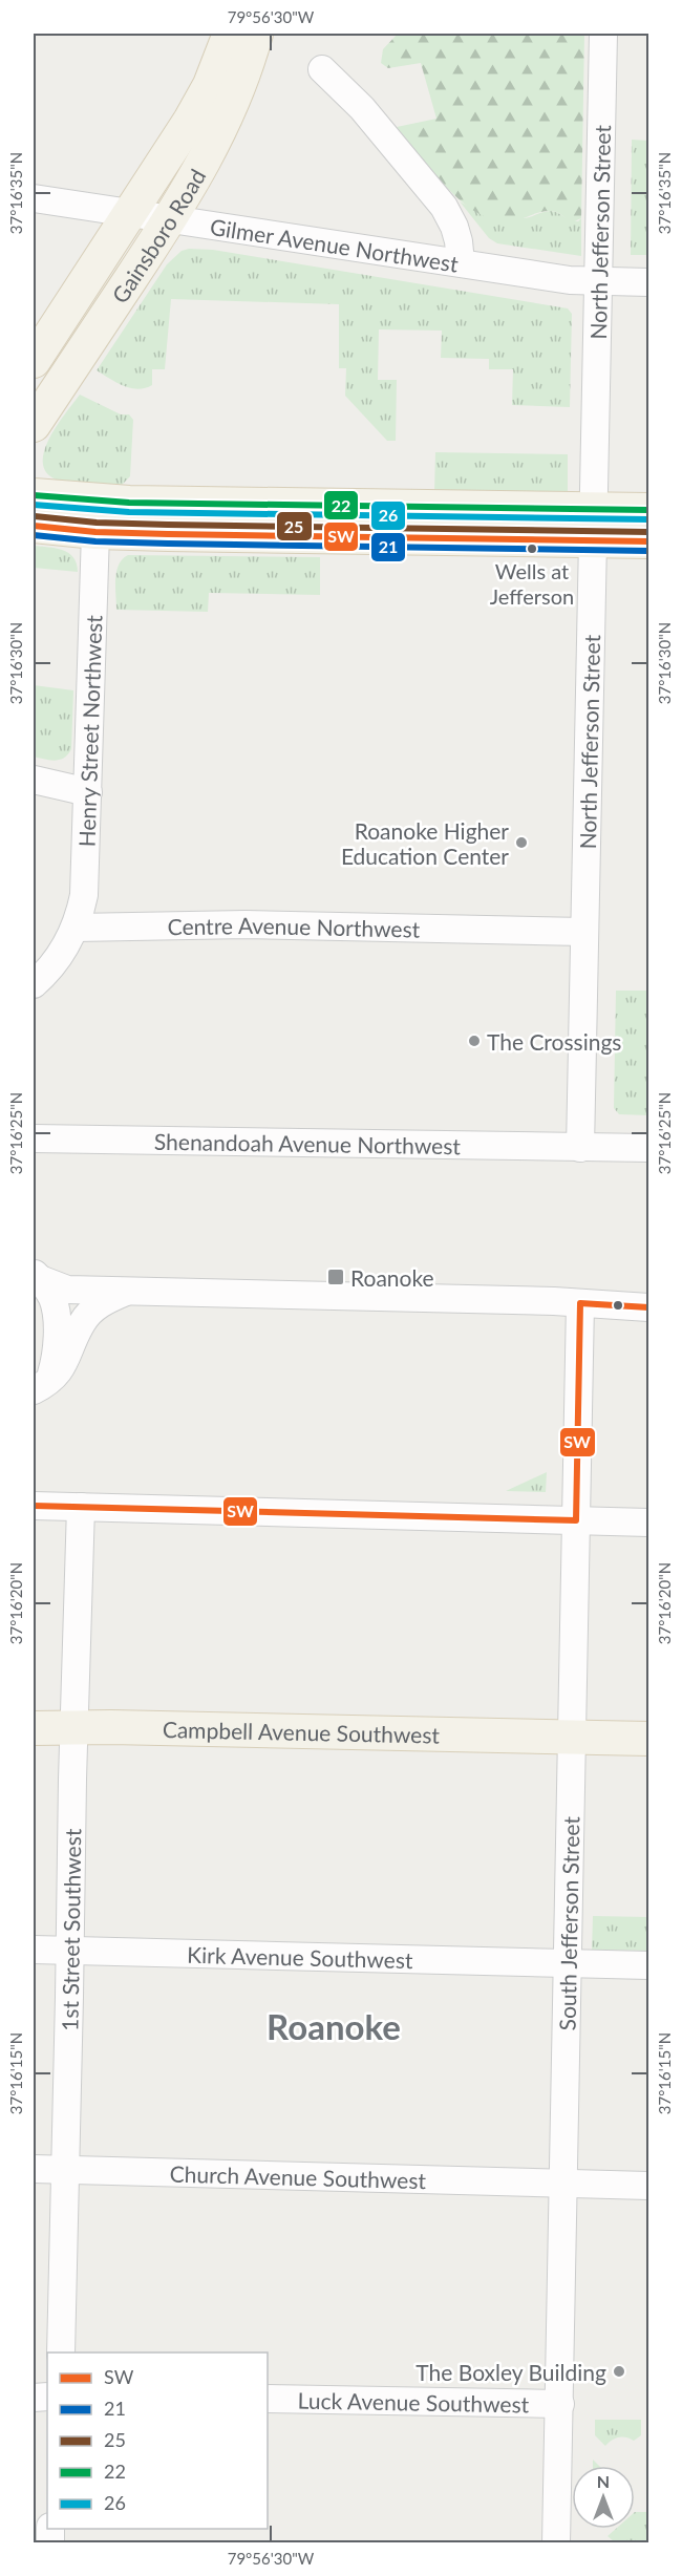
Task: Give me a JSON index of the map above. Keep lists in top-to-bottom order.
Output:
{
  "streets": {
    "main road": ["Gainsboro Road", "Campbell Avenue Southwest"],
    "street": [
      "North Jefferson Street",
      "Gilmer Avenue Northwest",
      "Henry Street Northwest",
      "Centre Avenue Northwest",
      "Shenandoah Avenue Northwest",
      "South Jefferson Street",
      "1st Street Southwest",
      "Kirk Avenue Southwest",
      "Church Avenue Southwest",
      "Luck Avenue Southwest"
    ]
  },
  "crossings": [
    ["North Jefferson Street", "Gilmer Avenue Northwest"],
    ["North Jefferson Street", "Centre Avenue Northwest"],
    ["North Jefferson Street", "Shenandoah Avenue Northwest"],
    ["Gainsboro Road", "Gilmer Avenue Northwest"],
    ["Henry Street Northwest", "Centre Avenue Northwest"],
    ["Campbell Avenue Southwest", "South Jefferson Street"],
    ["Campbell Avenue Southwest", "1st Street Southwest"],
    ["South Jefferson Street", "Kirk Avenue Southwest"],
    ["South Jefferson Street", "Church Avenue Southwest"],
    ["South Jefferson Street", "Luck Avenue Southwest"],
    ["1st Street Southwest", "Kirk Avenue Southwest"],
    ["1st Street Southwest", "Church Avenue Southwest"]
  ],
  "districts": ["Roanoke"],
  "places": {
    "other": [
      "Wells at Jefferson",
      "Roanoke Higher Education Center",
      "The Crossings",
      "The Boxley Building"
    ],
    "transit": ["Roanoke"]
  },
  "lines": [
    "transit line 22",
    "transit line 26",
    "transit line 25",
    "transit line SW",
    "transit line 21"
  ],
  "legend": [
    "SW",
    "21",
    "25",
    "22",
    "26"
  ],
  "north": "top",
  "coordinates": [
    "79°56'30\"W",
    "37°16'35\"N",
    "37°16'30\"N",
    "37°16'25\"N",
    "37°16'20\"N",
    "37°16'15\"N"
  ]
}
